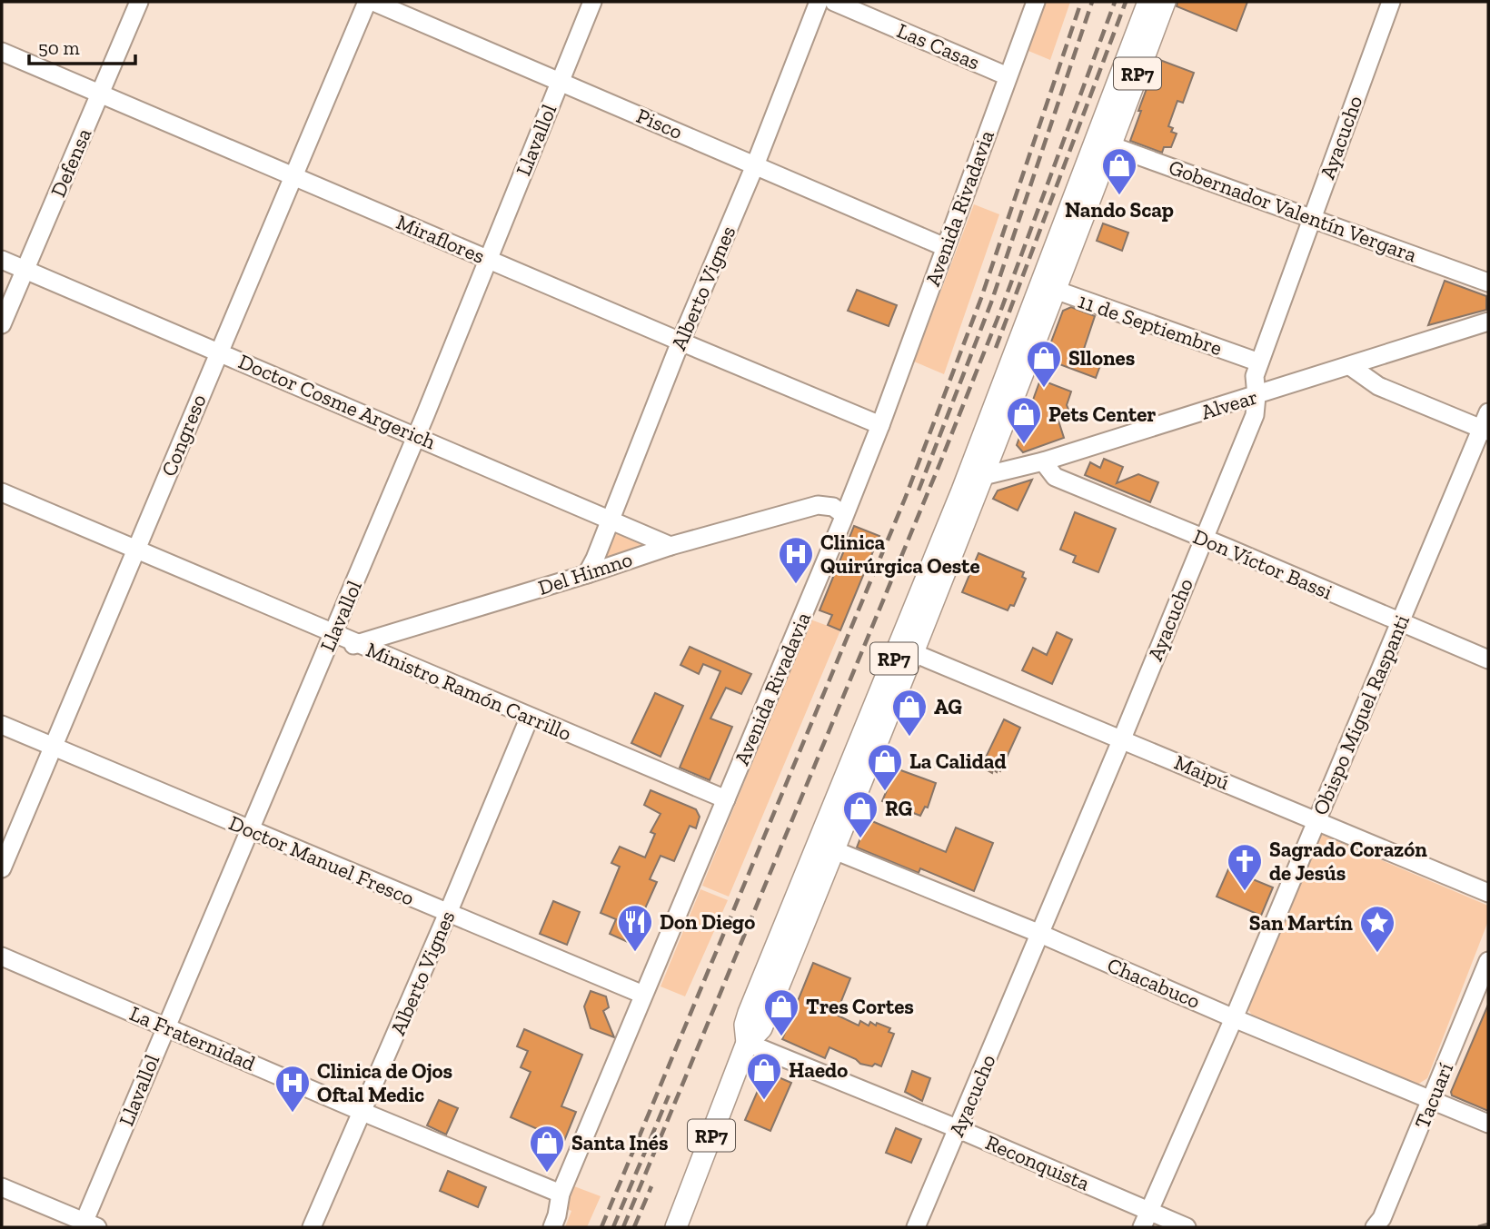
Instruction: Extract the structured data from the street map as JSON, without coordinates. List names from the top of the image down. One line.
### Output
{"streets":{"main road":["RP7"],"street":["Las Casas","Pisco","Ayacucho","Llavallol","Defensa","Avenida Rivadavia","Gobernador Valentín Vergara","Miraflores","Alberto Vignes","11 de Septiembre","Doctor Cosme Argerich","Alvear","Congreso","Don Víctor Bassi","Del Himno","Ministro Ramón Carrillo","Obispo Miguel Raspanti","Maipú","Doctor Manuel Fresco","Chacabuco","La Fraternidad","Tacuarí","Reconquista"]},"crossings":[["Las Casas","Avenida Rivadavia"],["RP7","Gobernador Valentín Vergara"],["RP7","11 de Septiembre"],["RP7","Alvear"],["RP7","Maipú"],["RP7","Chacabuco"],["RP7","Reconquista"],["Pisco","Llavallol"],["Pisco","Avenida Rivadavia"],["Pisco","Alberto Vignes"],["Ayacucho","Gobernador Valentín Vergara"],["Ayacucho","11 de Septiembre"],["Ayacucho","Alvear"],["Ayacucho","Don Víctor Bassi"],["Ayacucho","Maipú"],["Ayacucho","Chacabuco"],["Ayacucho","Reconquista"],["Llavallol","Miraflores"],["Llavallol","Doctor Cosme Argerich"],["Llavallol","Del Himno"],["Llavallol","Ministro Ramón Carrillo"],["Llavallol","Doctor Manuel Fresco"],["Llavallol","La Fraternidad"],["Defensa","Miraflores"],["Defensa","Doctor Cosme Argerich"],["Avenida Rivadavia","Miraflores"],["Avenida Rivadavia","Del Himno"],["Avenida Rivadavia","Ministro Ramón Carrillo"],["Avenida Rivadavia","Doctor Manuel Fresco"],["Avenida Rivadavia","La Fraternidad"],["Miraflores","Alberto Vignes"],["Miraflores","Congreso"],["Alberto Vignes","Doctor Cosme Argerich"],["Alberto Vignes","Del Himno"],["Alberto Vignes","Ministro Ramón Carrillo"],["Alberto Vignes","Doctor Manuel Fresco"],["Alberto Vignes","La Fraternidad"],["Doctor Cosme Argerich","Congreso"],["Doctor Cosme Argerich","Del Himno"],["Alvear","Don Víctor Bassi"],["Congreso","Ministro Ramón Carrillo"],["Congreso","Doctor Manuel Fresco"],["Don Víctor Bassi","Obispo Miguel Raspanti"],["Del Himno","Ministro Ramón Carrillo"],["Obispo Miguel Raspanti","Maipú"],["Obispo Miguel Raspanti","Chacabuco"],["Obispo Miguel Raspanti","Reconquista"],["Chacabuco","Tacuarí"]],"places":{"shop":["Nando Scap","Sllones","Pets Center","AG","La Calidad","RG","Tres Cortes","Haedo","Santa Inés"],"hospital":["Clinica Quirúrgica Oeste","Clinica de Ojos Oftal Medic"],"church":["Sagrado Corazón de Jesús"],"restaurant":["Don Diego"],"place":["San Martín"]},"scale_bar":"50 m"}
